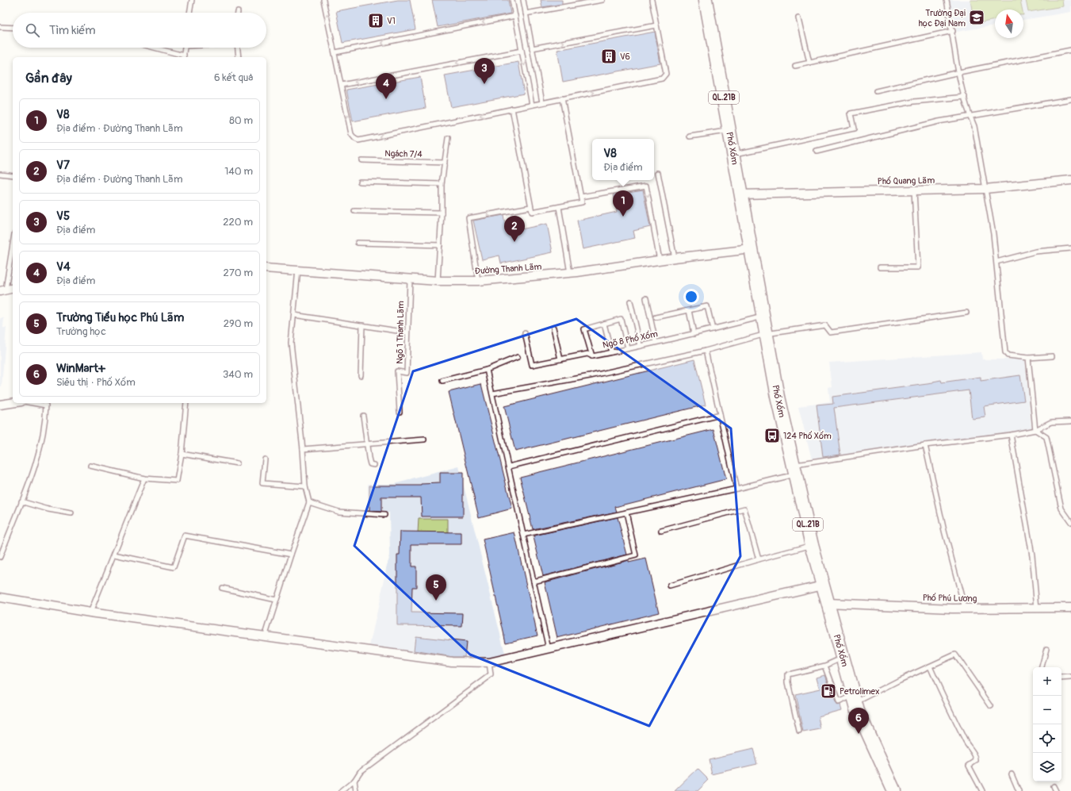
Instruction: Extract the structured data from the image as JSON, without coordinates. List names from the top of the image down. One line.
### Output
{"streets":{"highway":["QL.21B","Phố Xốm"],"street":["Phố Quang Lãm","Đường Thanh Lãm","Phố Phú Lương"],"lane":["Ngách 7/4","Ngõ 1 Thanh Lãm","Ngõ 8 Phố Xốm"]},"crossings":[["Phố Xốm","Phố Quang Lãm"],["Phố Xốm","Đường Thanh Lãm"],["Phố Xốm","Ngõ 8 Phố Xốm"],["Phố Xốm","Phố Phú Lương"],["Đường Thanh Lãm","Ngõ 1 Thanh Lãm"]],"places":{"school or university":["Trường Đại học Đại Nam"],"building":["V1","V6"],"bus stop":["124 Phố Xốm"],"fuel station":["Petrolimex"]},"north":"top","page":{"search":"Tìm kiếm","heading":["Gần đây","6 kết quả"],"pins":["3","4","1","2","5","6"],"list":[{"mark":"1","name":"V8","note":"Địa điểm · Đường Thanh Lãm","value":"80 m"},{"mark":"2","name":"V7","note":"Địa điểm · Đường Thanh Lãm","value":"140 m"},{"mark":"3","name":"V5","note":"Địa điểm","value":"220 m"},{"mark":"4","name":"V4","note":"Địa điểm","value":"270 m"},{"mark":"5","name":"Trường Tiểu học Phú Lãm","note":"Trường học","value":"290 m"},{"mark":"6","name":"WinMart+","note":"Siêu thị · Phố Xốm","value":"340 m"}],"popup":["V8","Địa điểm"],"map_buttons":["+","−"]}}
